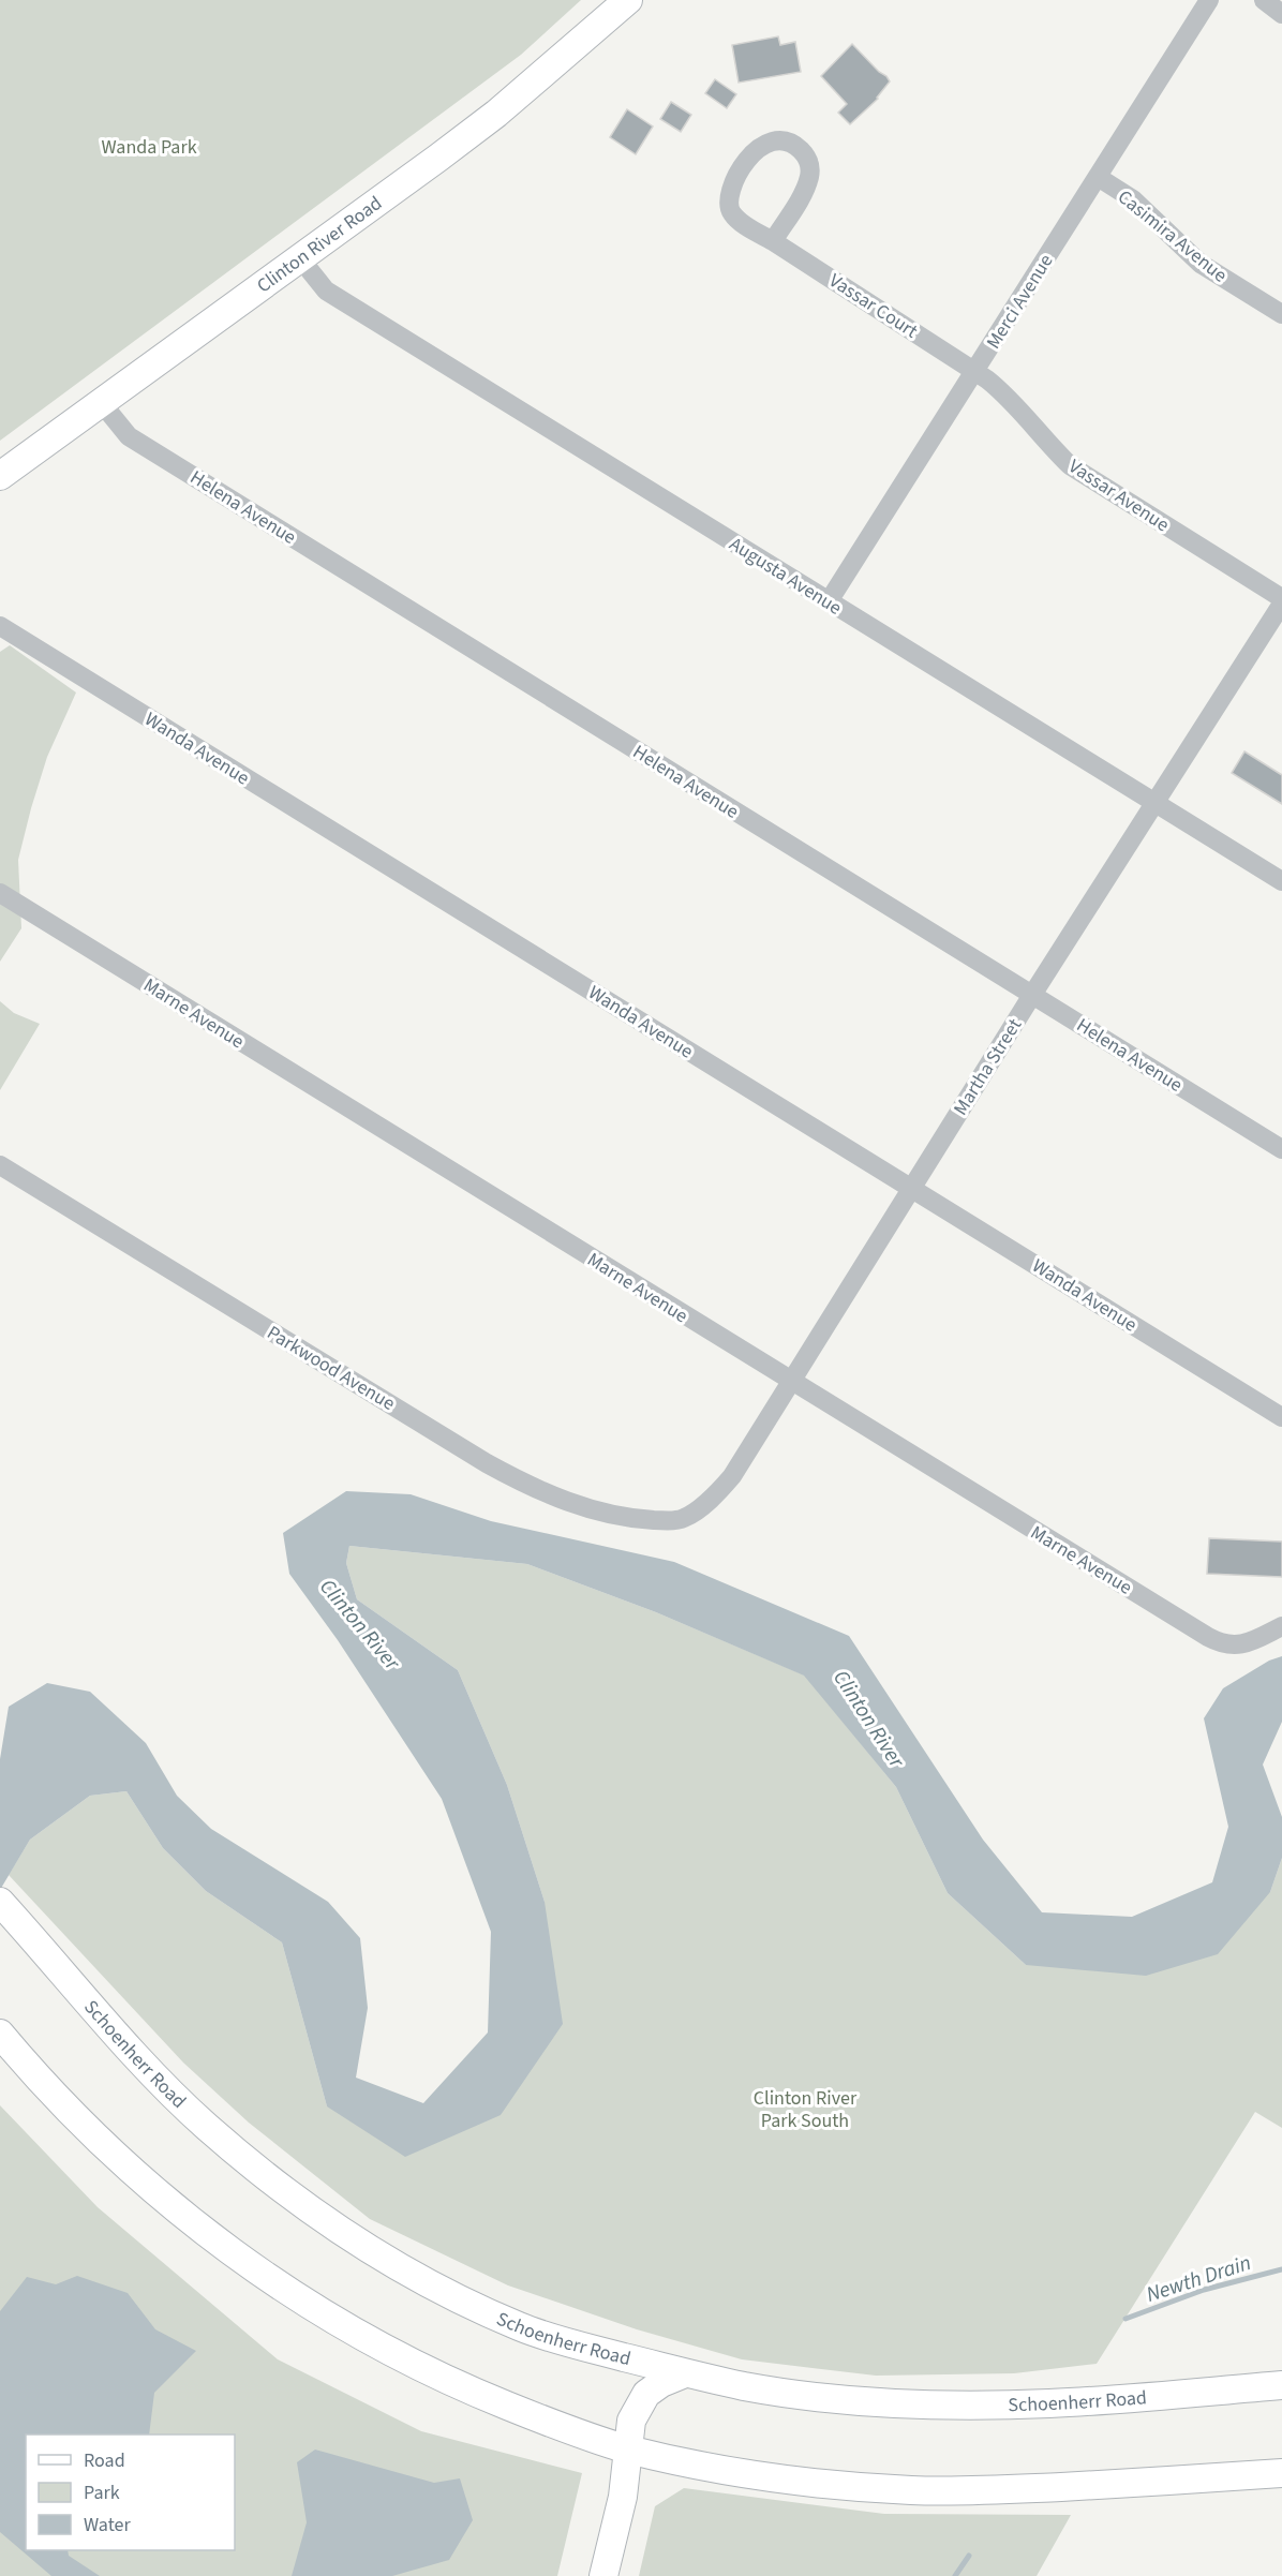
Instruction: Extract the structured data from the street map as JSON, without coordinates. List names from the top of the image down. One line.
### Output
{"streets":{"main road":["Clinton River Road","Schoenherr Road"],"street":["Casimira Avenue","Merci Avenue","Vassar Court","Vassar Avenue","Helena Avenue","Augusta Avenue","Wanda Avenue","Marne Avenue","Martha Street","Parkwood Avenue"]},"crossings":[["Casimira Avenue","Merci Avenue"],["Clinton River Road","Helena Avenue"],["Clinton River Road","Augusta Avenue"],["Merci Avenue","Vassar Court"],["Merci Avenue","Vassar Avenue"],["Merci Avenue","Augusta Avenue"],["Vassar Court","Vassar Avenue"],["Helena Avenue","Martha Street"],["Augusta Avenue","Martha Street"],["Wanda Avenue","Martha Street"],["Marne Avenue","Martha Street"],["Martha Street","Parkwood Avenue"]],"water":["Clinton River","Newth Drain"],"parks":["Wanda Park","Clinton River Park South"],"legend":["Road","Park","Water"]}
